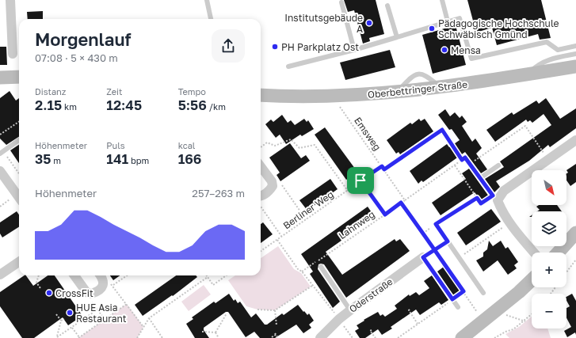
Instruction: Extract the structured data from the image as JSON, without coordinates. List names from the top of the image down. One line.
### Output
{"streets":{"street":["Oberbettringer Straße","Oderstraße"],"path":["Emsweg","Berliner Weg","Lahnweg"]},"crossings":[["Emsweg","Berliner Weg"],["Berliner Weg","Lahnweg"]],"places":["Institutsgebäude A","Pädagogische Hochschule Schwäbisch Gmünd","PH Parkplatz Ost","Mensa","CrossFit","HUE Asia Restaurant"],"north":"bottom right","page":{"heading":["Morgenlauf","07:08 · 5 × 430 m"],"stats":[["Distanz","2.15 km"],["Zeit","12:45"],["Tempo","5:56 /km"],["Höhenmeter","35 m"],["Puls","141 bpm"],["kcal","166"]],"map_buttons":["+","−"],"chart":["Höhenmeter","257–263 m"]}}
